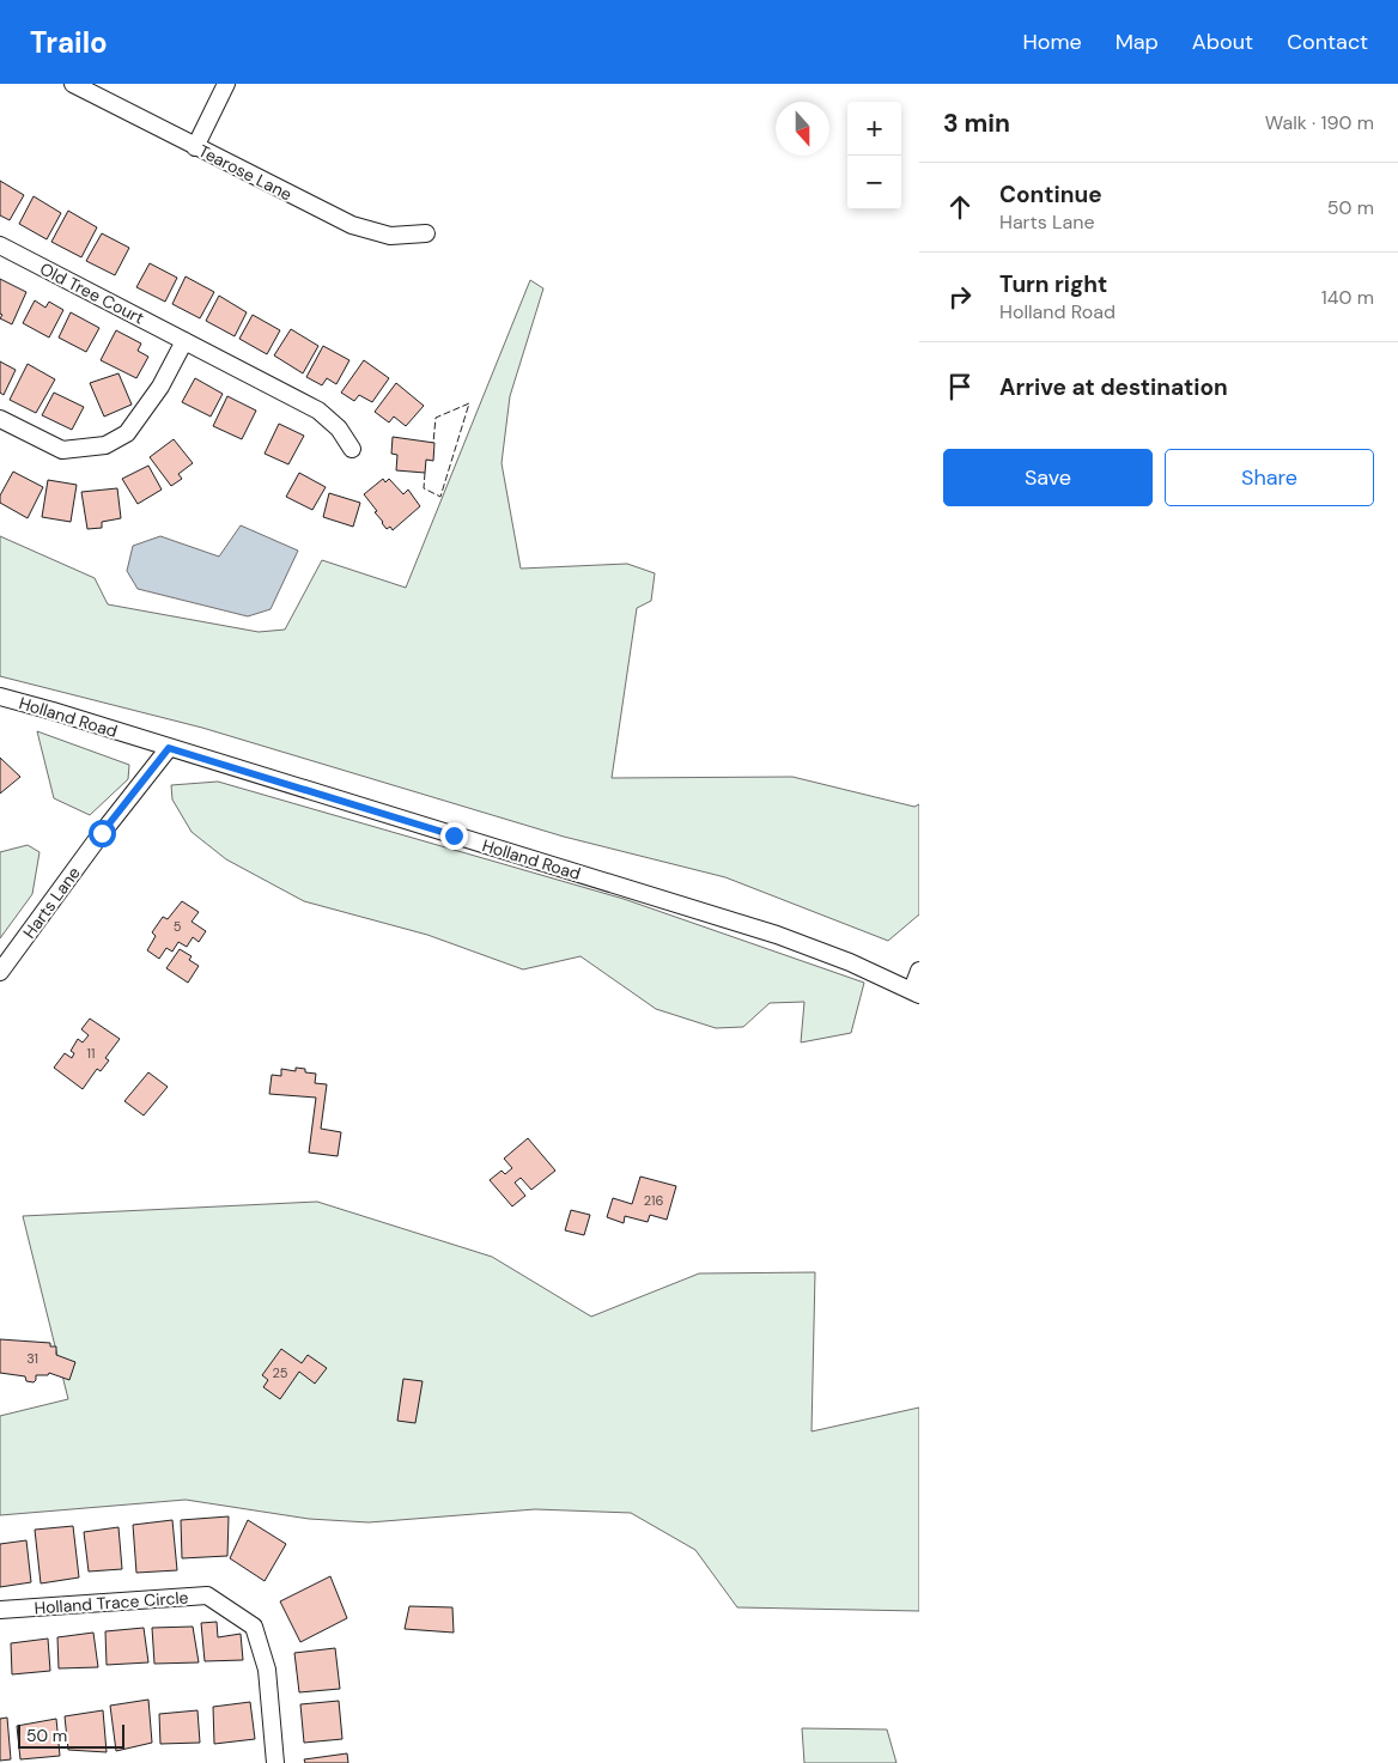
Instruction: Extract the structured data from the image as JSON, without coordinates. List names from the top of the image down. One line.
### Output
{"streets":{"street":["Tearose Lane","Old Tree Court","Holland Road","Harts Lane","Holland Trace Circle"]},"crossings":[["Holland Road","Harts Lane"]],"house_numbers":["5","11","216","31","25"],"scale_bar":"50 m","north":"bottom","page":{"header":"Trailo","nav":["Home","Map","About","Contact"],"heading":["3 min","Walk · 190 m"],"map_buttons":["+","−"],"list":[["Continue","Harts Lane","50 m"],["Turn right","Holland Road","140 m"],"Arrive at destination"],"buttons":["Save","Share"],"scale":"50 m"}}
